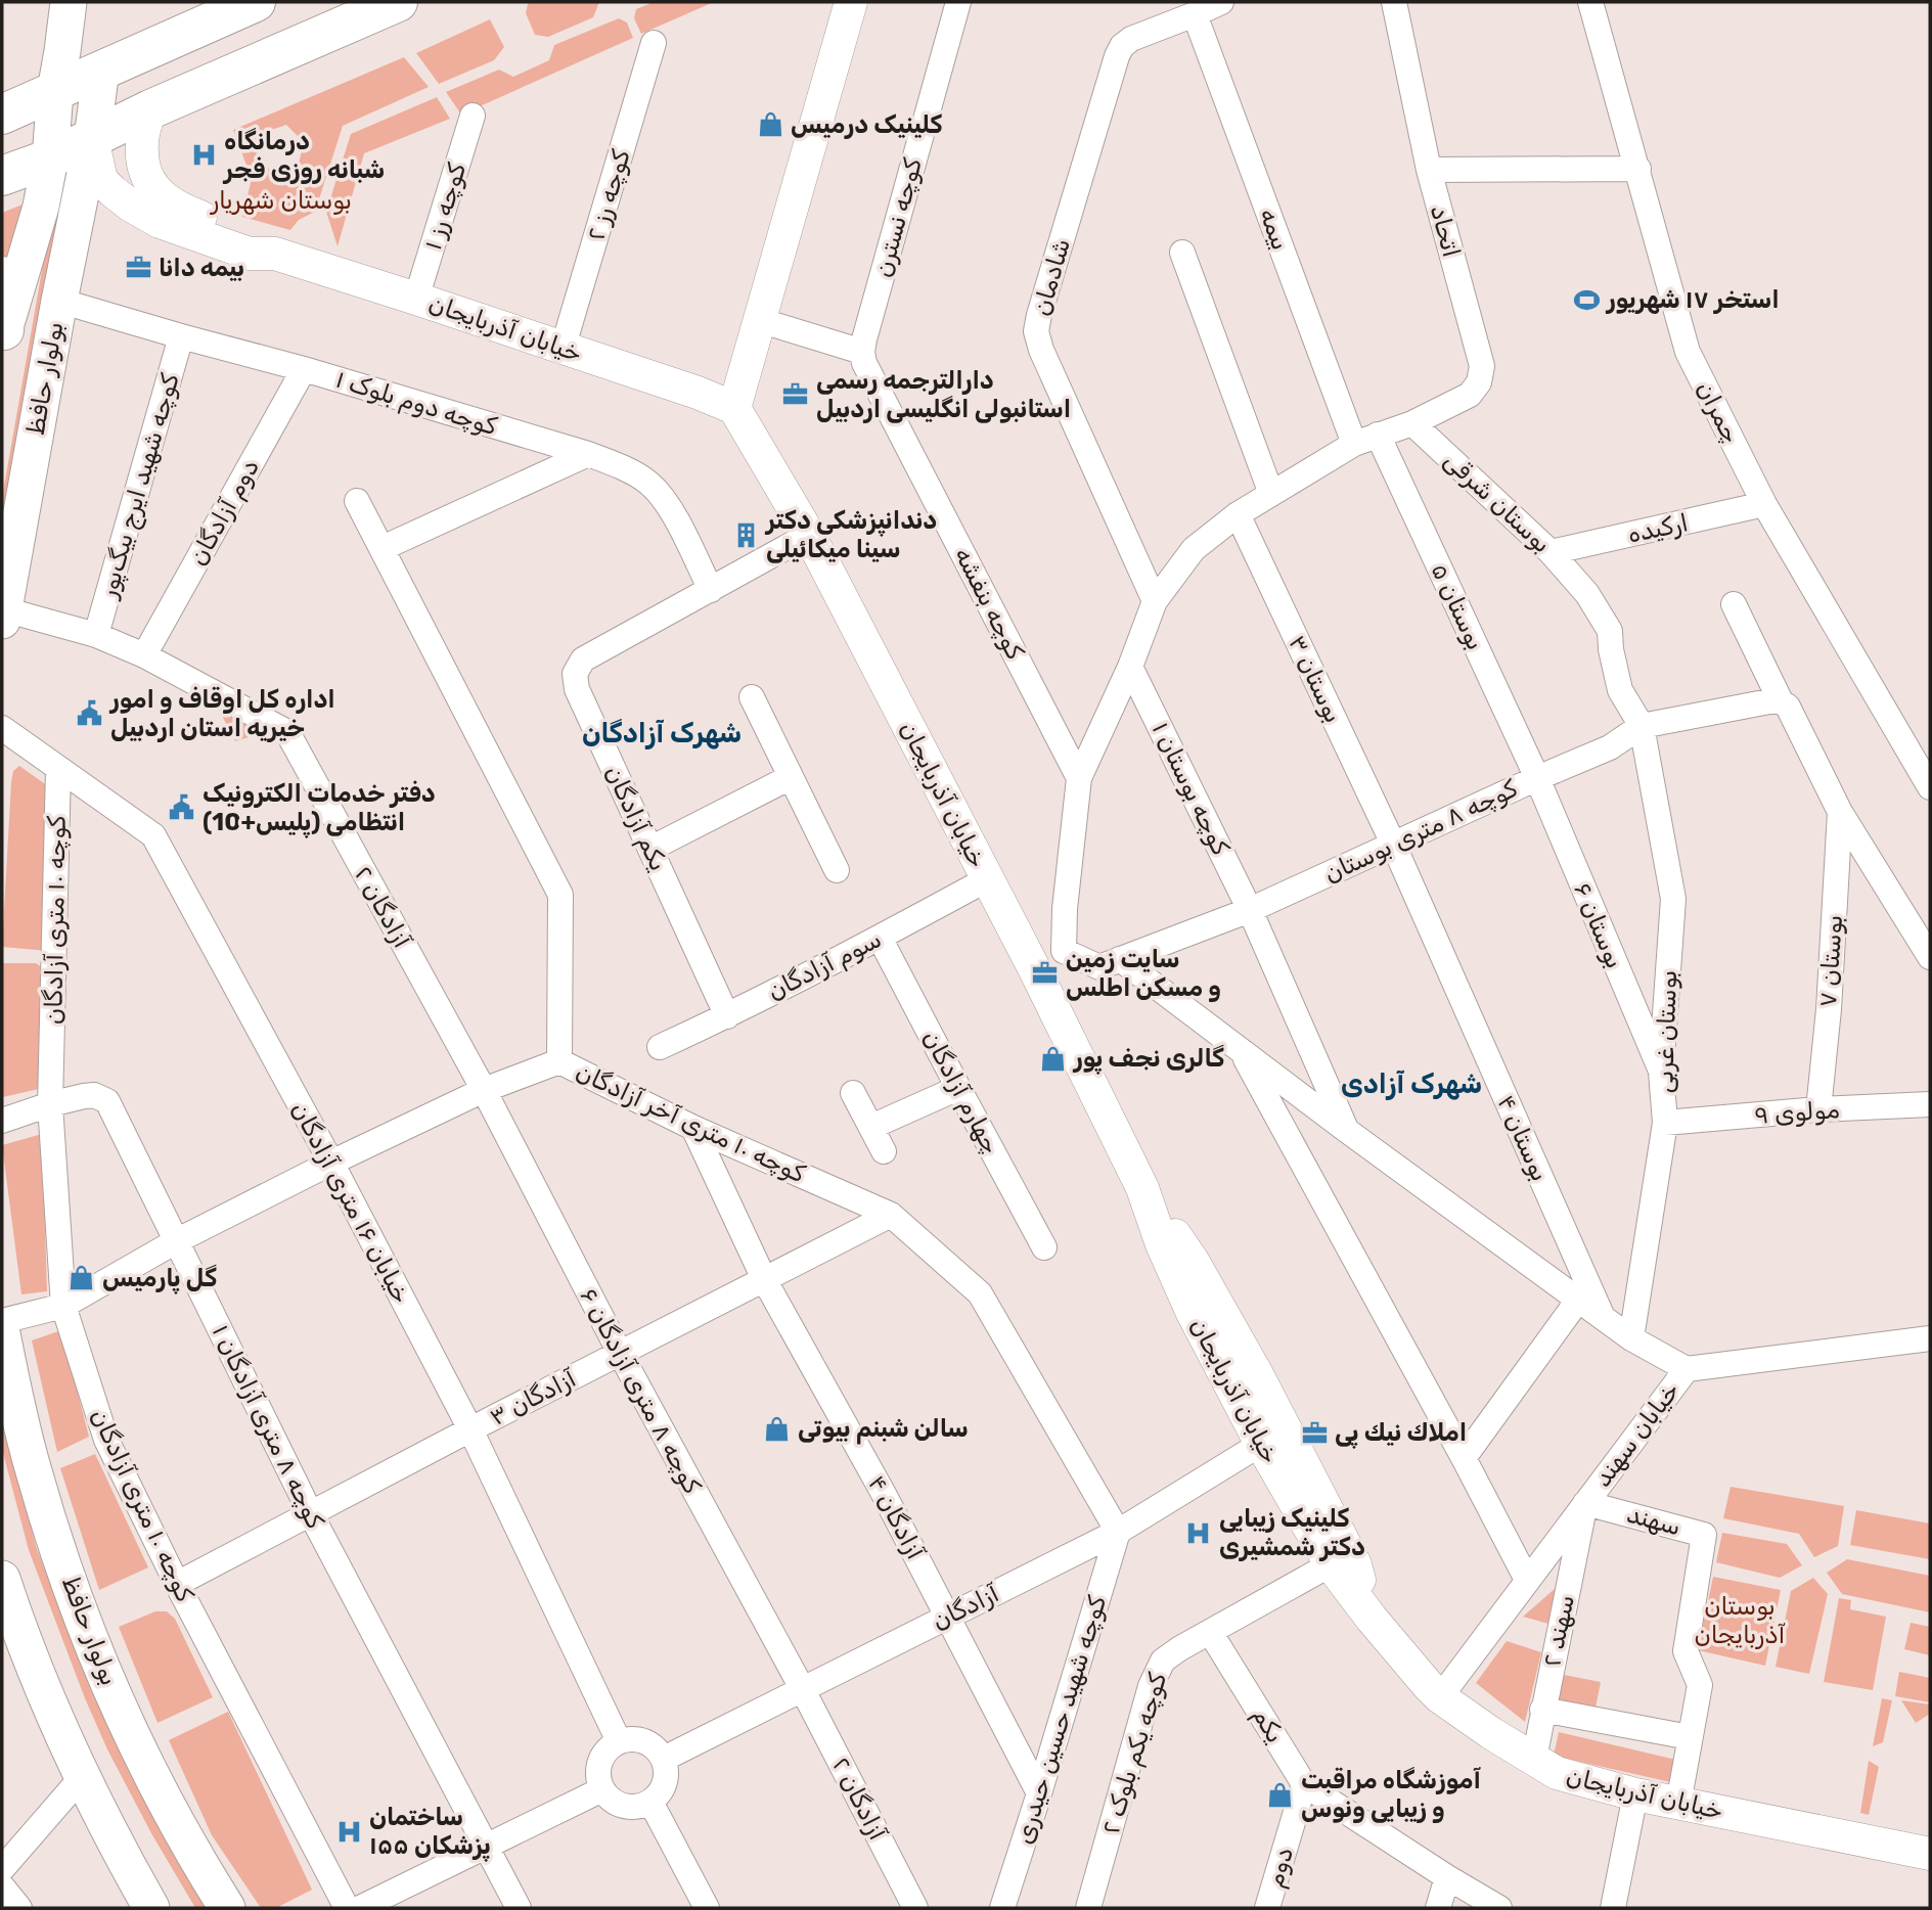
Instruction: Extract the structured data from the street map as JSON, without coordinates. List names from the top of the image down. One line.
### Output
{"streets":{"main road":["بولوار حافظ"],"street":["کوچه رز ۲","کوچه رز ۱","کوچه نسترن","بیمه","اتحاد","شادمان","خیابان آذربایجان","کوچه دوم بلوک ۱","چمران","کوچه شهید ایرج بیگ‌پور","بوستان شرقی","دوم آزادگان","ارکیده","کوچه بنفشه","بوستان ۵","بوستان ۳","کوچه بوستان ۱","یکم آزادگان","کوچه ۸ متری بوستان","آزادگان ۲","کوچه ۱۰ متری آزادگان","بوستان ۶","بوستان ۷","سوم آزادگان","بوستان غربی","چهارم آزادگان","مولوی ۹","کوچه ۱۰ متری آخر آزادگان","بوستان ۴","خیابان ۱۶ متری آزادگان","کوچه ۸ متری آزادگان ۶","آزادگان ۳","کوچه ۸ متری آزادگان ۱","خیابان سهند","آزادگان ۴","سهند","آزادگان","سهند ۲","کوچه شهید حسین حیدری","یکم","کوچه یکم بلوک ۲","دوم"]},"crossings":[["کوچه رز ۲","خیابان آذربایجان"],["کوچه رز ۱","خیابان آذربایجان"],["کوچه نسترن","کوچه بنفشه"],["بیمه","شادمان"],["اتحاد","بوستان شرقی"],["خیابان آذربایجان","بولوار حافظ"],["خیابان آذربایجان","یکم آزادگان"],["خیابان آذربایجان","سوم آزادگان"],["خیابان آذربایجان","خیابان سهند"],["خیابان آذربایجان","سهند"],["خیابان آذربایجان","آزادگان"],["خیابان آذربایجان","سهند ۲"],["خیابان آذربایجان","کوچه یکم بلوک ۲"],["بولوار حافظ","کوچه دوم بلوک ۱"],["بولوار حافظ","آزادگان ۲"],["کوچه دوم بلوک ۱","کوچه شهید ایرج بیگ‌پور"],["کوچه دوم بلوک ۱","دوم آزادگان"],["کوچه دوم بلوک ۱","یکم آزادگان"],["چمران","ارکیده"],["کوچه شهید ایرج بیگ‌پور","آزادگان ۲"],["بوستان شرقی","ارکیده"],["بوستان شرقی","کوچه ۸ متری بوستان"],["بوستان شرقی","بوستان غربی"],["دوم آزادگان","آزادگان ۲"],["بوستان ۵","کوچه ۸ متری بوستان"],["بوستان ۵","بوستان ۶"],["بوستان ۳","کوچه ۸ متری بوستان"],["بوستان ۳","بوستان ۴"],["کوچه بوستان ۱","کوچه ۸ متری بوستان"],["یکم آزادگان","سوم آزادگان"],["کوچه ۸ متری بوستان","بوستان ۶"],["کوچه ۸ متری بوستان","بوستان ۷"],["کوچه ۸ متری بوستان","بوستان غربی"],["کوچه ۸ متری بوستان","بوستان ۴"],["آزادگان ۲","کوچه ۸ متری آزادگان ۶"],["آزادگان ۲","آزادگان"],["کوچه ۱۰ متری آزادگان","خیابان ۱۶ متری آزادگان"],["کوچه ۱۰ متری آزادگان","آزادگان ۳"],["کوچه ۱۰ متری آزادگان","کوچه ۸ متری آزادگان ۱"],["بوستان ۶","بوستان غربی"],["بوستان ۷","مولوی ۹"],["سوم آزادگان","چهارم آزادگان"],["بوستان غربی","مولوی ۹"],["کوچه ۱۰ متری آخر آزادگان","آزادگان ۳"],["کوچه ۱۰ متری آخر آزادگان","آزادگان ۴"],["کوچه ۱۰ متری آخر آزادگان","آزادگان"],["کوچه ۱۰ متری آخر آزادگان","کوچه شهید حسین حیدری"],["خیابان ۱۶ متری آزادگان","آزادگان ۳"],["خیابان ۱۶ متری آزادگان","آزادگان"],["کوچه ۸ متری آزادگان ۶","آزادگان ۳"],["کوچه ۸ متری آزادگان ۶","آزادگان"],["آزادگان ۳","کوچه ۸ متری آزادگان ۱"],["آزادگان ۳","آزادگان ۴"],["خیابان سهند","سهند"],["خیابان سهند","سهند ۲"],["آزادگان ۴","آزادگان"],["آزادگان ۴","کوچه شهید حسین حیدری"],["سهند","سهند ۲"],["آزادگان","کوچه شهید حسین حیدری"],["یکم","کوچه یکم بلوک ۲"],["یکم","دوم"]],"districts":["شهرک آزادگان","شهرک آزادی"],"parks":["بوستان شهریار","بوستان آذربایجان"],"places":{"shop":["کلینیک درمیس","گالری نجف پور","گل پارمیس","سالن شبنم بیوتی","آموزشگاه مراقبت و زیبایی ونوس"],"hospital":["درمانگاه شبانه روزی فجر","کلینیک زیبایی دکتر شمشیری","ساختمان پزشکان ۱۵۵"],"office":["بیمه دانا","دارالترجمه رسمی استانبولی انگلیسی اردبیل","سایت زمین و مسکن اطلس","املاك نيك پى"],"sports":["استخر ١٧ شهریور"],"building":["دندانپزشکی دکتر سینا میکائیلی"],"public building":["اداره کل اوقاف و امور خیریه استان اردبیل","دفتر خدمات الکترونیک انتظامی (پلیس+10)"]}}
